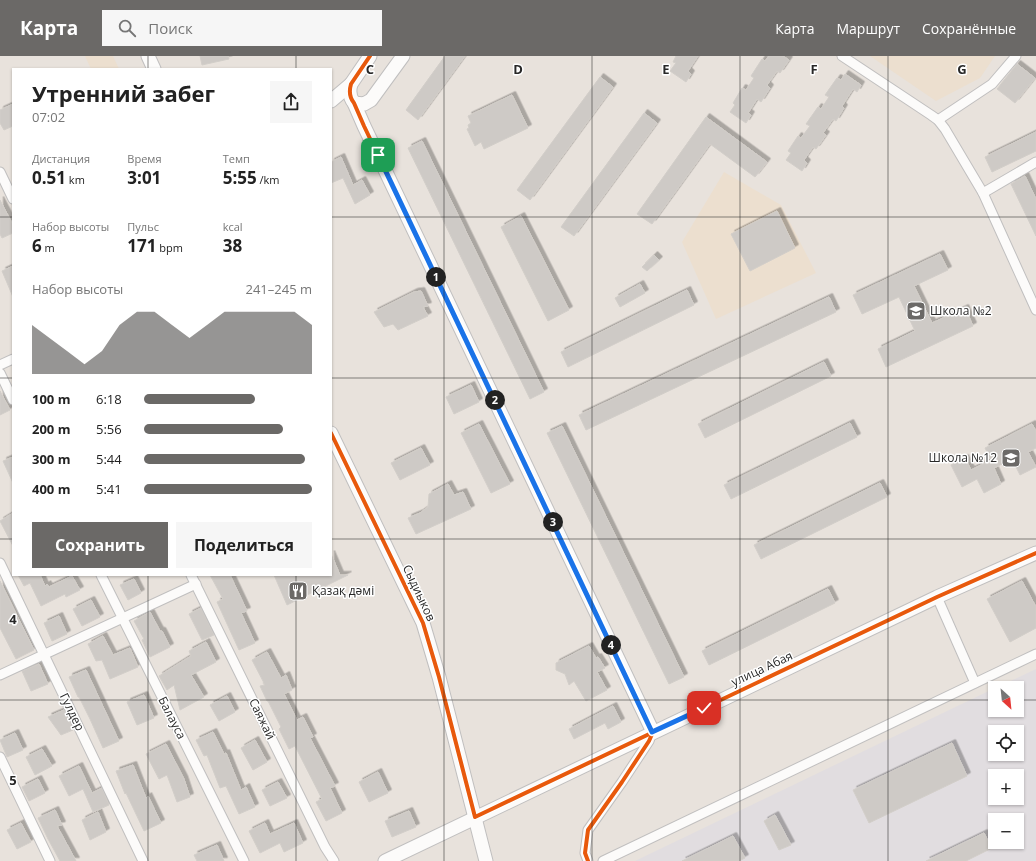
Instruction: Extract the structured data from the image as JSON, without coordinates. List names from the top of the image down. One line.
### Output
{"streets":{"street":["Сыдиыков","улица Абая","Гулдер","Балауса","Саяжай"]},"crossings":[["Сыдиыков","улица Абая"]],"places":{"school or university":["Школа №2","Школа №12"],"restaurant":["Қазақ дәмі"]},"north":"bottom right","page":{"header":"Карта","search":"Поиск","nav":["Карта","Маршрут","Сохранённые"],"heading":["Утренний забег","07:02"],"stats":[["Дистанция","0.51 km"],["Время","3:01"],["Темп","5:55 /km"],["Набор высоты","6 m"],["Пульс","171 bpm"],["kcal","38"]],"pins":["1","2","3","4"],"chart":["Набор высоты","241–245 m"],"list":[{"name":"100 m","note":"6:18"},{"name":"200 m","note":"5:56"},{"name":"300 m","note":"5:44"},{"name":"400 m","note":"5:41"}],"buttons":["Сохранить","Поделиться"],"map_buttons":["+","−"]},"grid":{"columns":["C","D","E","F","G"],"rows":["4","5"]}}
